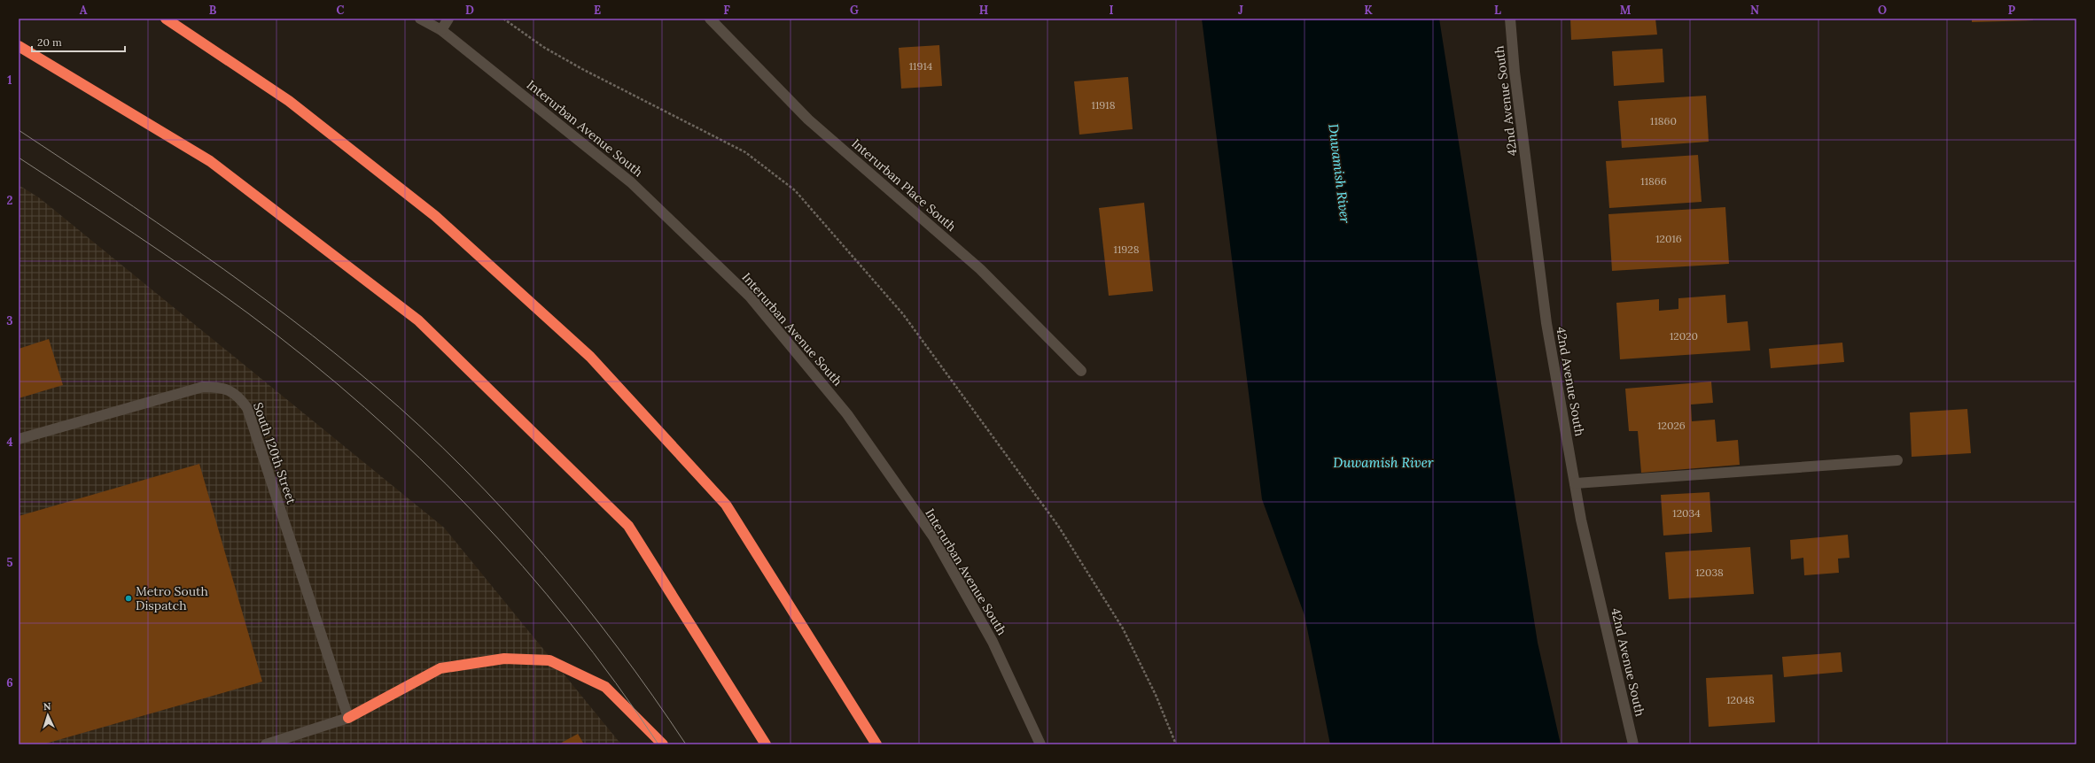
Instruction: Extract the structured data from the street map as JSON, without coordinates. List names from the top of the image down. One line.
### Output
{"streets":{"street":["42nd Avenue South","Interurban Avenue South","Interurban Place South","South 120th Street"]},"water":["Duwamish River"],"places":["Metro South Dispatch"],"house_numbers":["11914","11918","11860","11866","12016","11928","12020","12026","12034","12038","12048"],"scale_bar":"20 m","north":"top","grid":{"columns":["A","B","C","D","E","F","G","H","I","J","K","L","M","N","O","P"],"rows":["1","2","3","4","5","6"]}}
